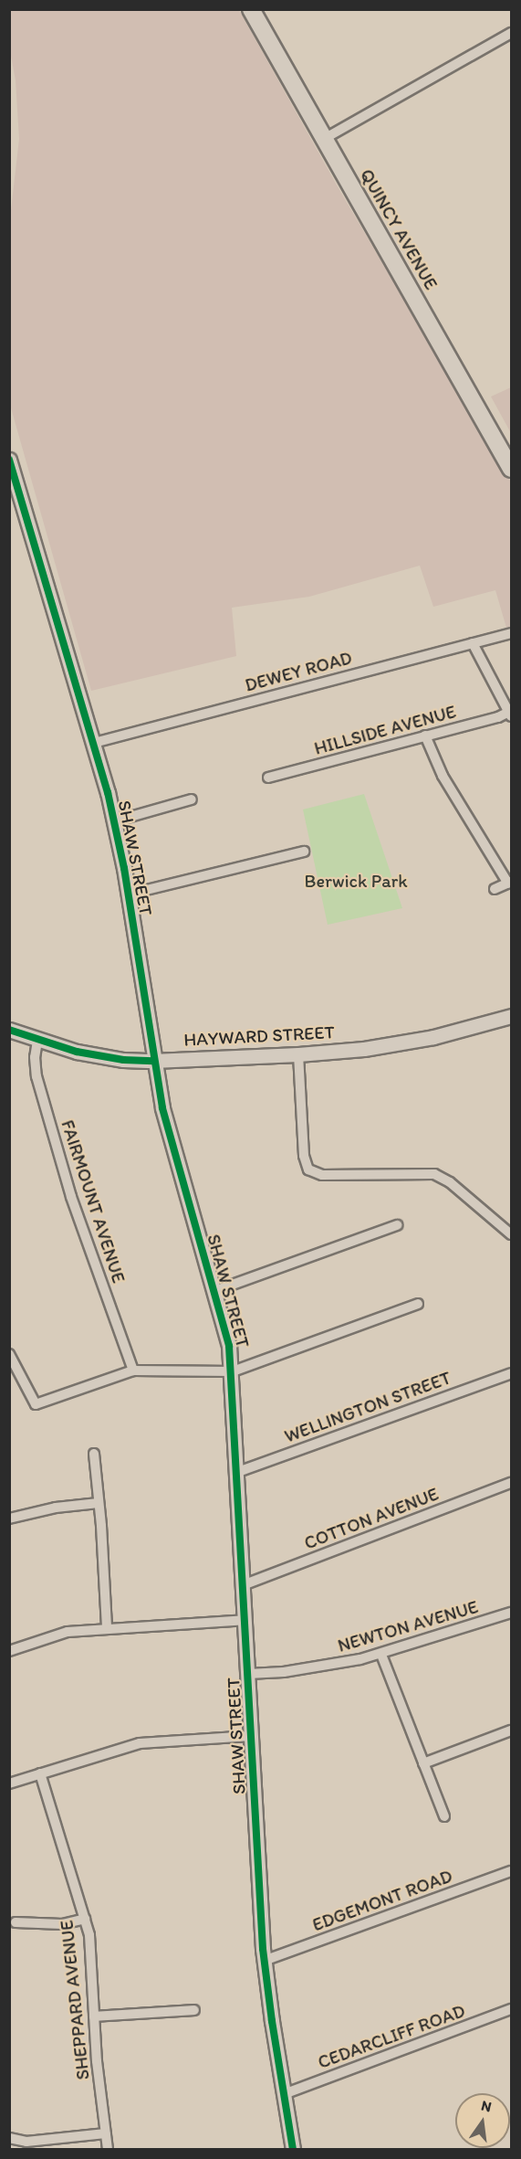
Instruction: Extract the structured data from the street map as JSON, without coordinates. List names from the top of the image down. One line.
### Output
{"streets":{"main road":["QUINCY AVENUE"],"street":["DEWEY ROAD","HILLSIDE AVENUE","SHAW STREET","HAYWARD STREET","FAIRMOUNT AVENUE","WELLINGTON STREET","COTTON AVENUE","NEWTON AVENUE","EDGEMONT ROAD","SHEPPARD AVENUE","CEDARCLIFF ROAD"]},"crossings":[["DEWEY ROAD","SHAW STREET"],["SHAW STREET","HAYWARD STREET"],["SHAW STREET","WELLINGTON STREET"],["SHAW STREET","COTTON AVENUE"],["SHAW STREET","NEWTON AVENUE"],["SHAW STREET","EDGEMONT ROAD"],["SHAW STREET","CEDARCLIFF ROAD"],["HAYWARD STREET","FAIRMOUNT AVENUE"]],"parks":["Berwick Park"],"north":"top"}
